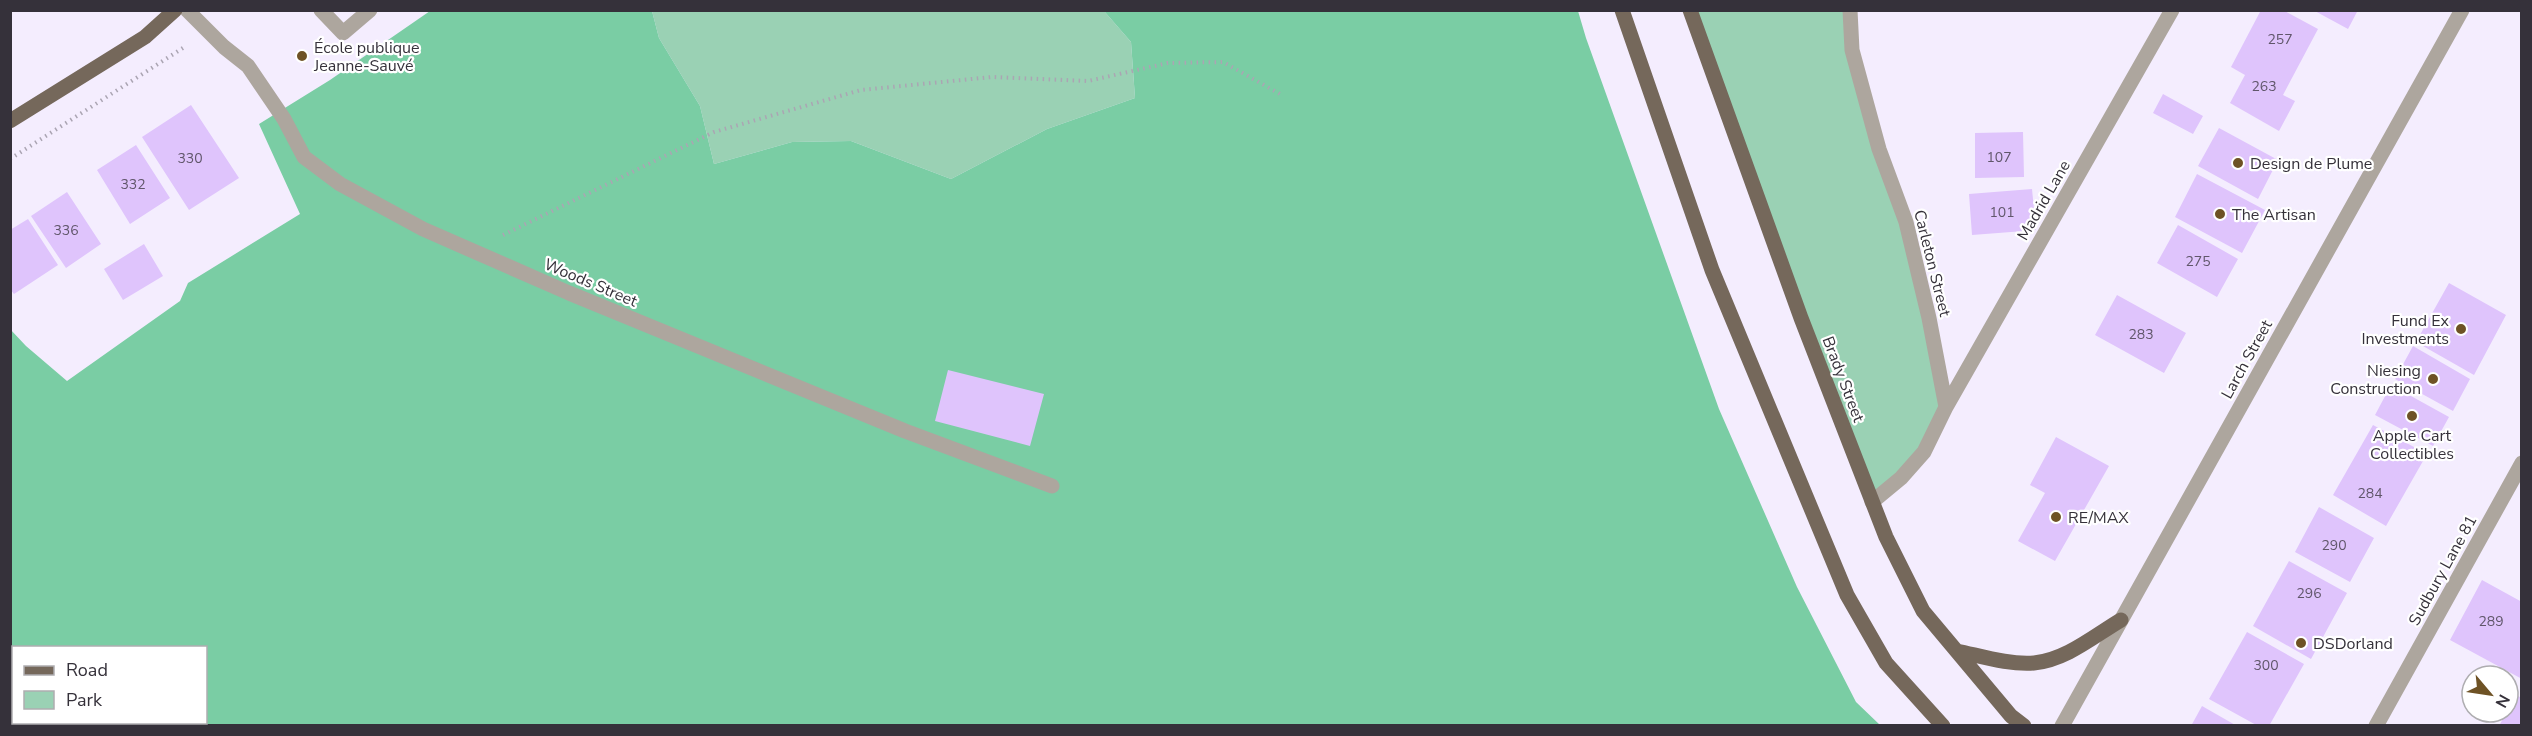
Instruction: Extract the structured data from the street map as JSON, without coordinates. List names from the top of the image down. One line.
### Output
{"streets":{"main road":["Brady Street"],"street":["Madrid Lane","Carleton Street","Woods Street","Larch Street","Sudbury Lane 81"]},"crossings":[["Madrid Lane","Carleton Street"]],"places":["École publique Jeanne-Sauvé","Design de Plume","The Artisan","Fund Ex Investments","Niesing Construction","Apple Cart Collectibles","RE/MAX","DSDorland"],"house_numbers":["257","263","107","330","332","101","336","275","283","284","290","296","289","300"],"legend":["Road","Park"],"north":"bottom right"}
